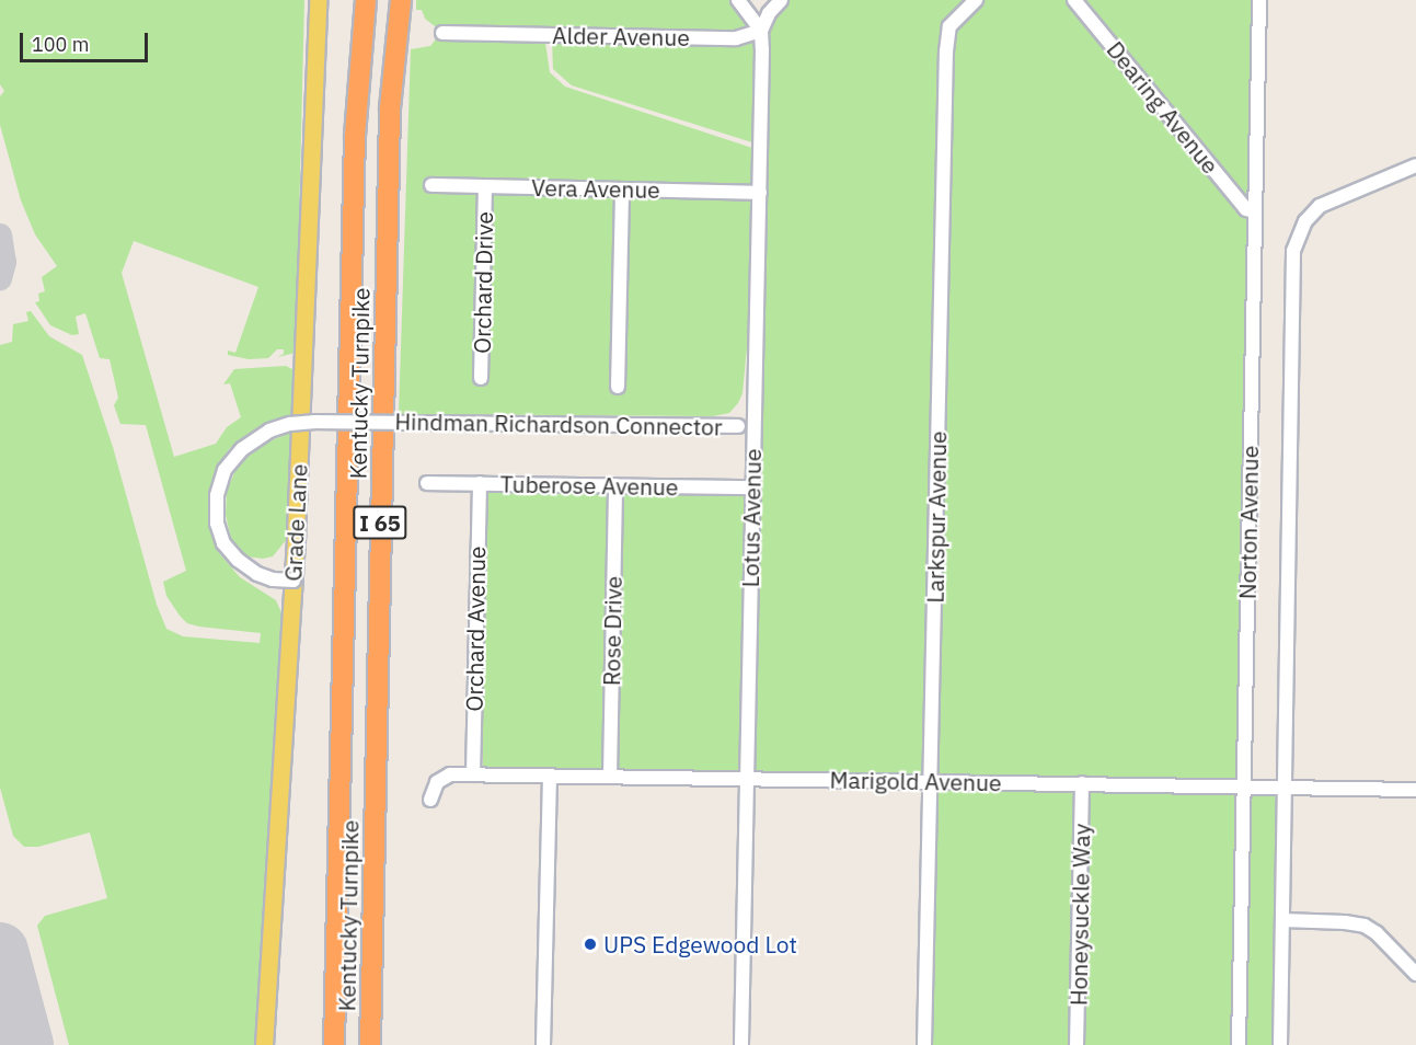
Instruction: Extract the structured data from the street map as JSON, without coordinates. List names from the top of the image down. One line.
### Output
{"streets":{"highway":["Kentucky Turnpike","I 65"],"main road":["Grade Lane"],"street":["Alder Avenue","Dearing Avenue","Vera Avenue","Orchard Drive","Hindman Richardson Connector","Tuberose Avenue","Larkspur Avenue","Lotus Avenue","Norton Avenue","Orchard Avenue","Rose Drive","Marigold Avenue","Honeysuckle Way"]},"crossings":[["Alder Avenue","Lotus Avenue"],["Dearing Avenue","Norton Avenue"],["Vera Avenue","Orchard Drive"],["Vera Avenue","Lotus Avenue"],["Hindman Richardson Connector","Lotus Avenue"],["Hindman Richardson Connector","Grade Lane"],["Tuberose Avenue","Lotus Avenue"],["Tuberose Avenue","Orchard Avenue"],["Tuberose Avenue","Rose Drive"],["Larkspur Avenue","Marigold Avenue"],["Lotus Avenue","Marigold Avenue"],["Norton Avenue","Marigold Avenue"],["Orchard Avenue","Marigold Avenue"],["Rose Drive","Marigold Avenue"],["Marigold Avenue","Honeysuckle Way"]],"places":["UPS Edgewood Lot"],"scale_bar":"100 m"}
